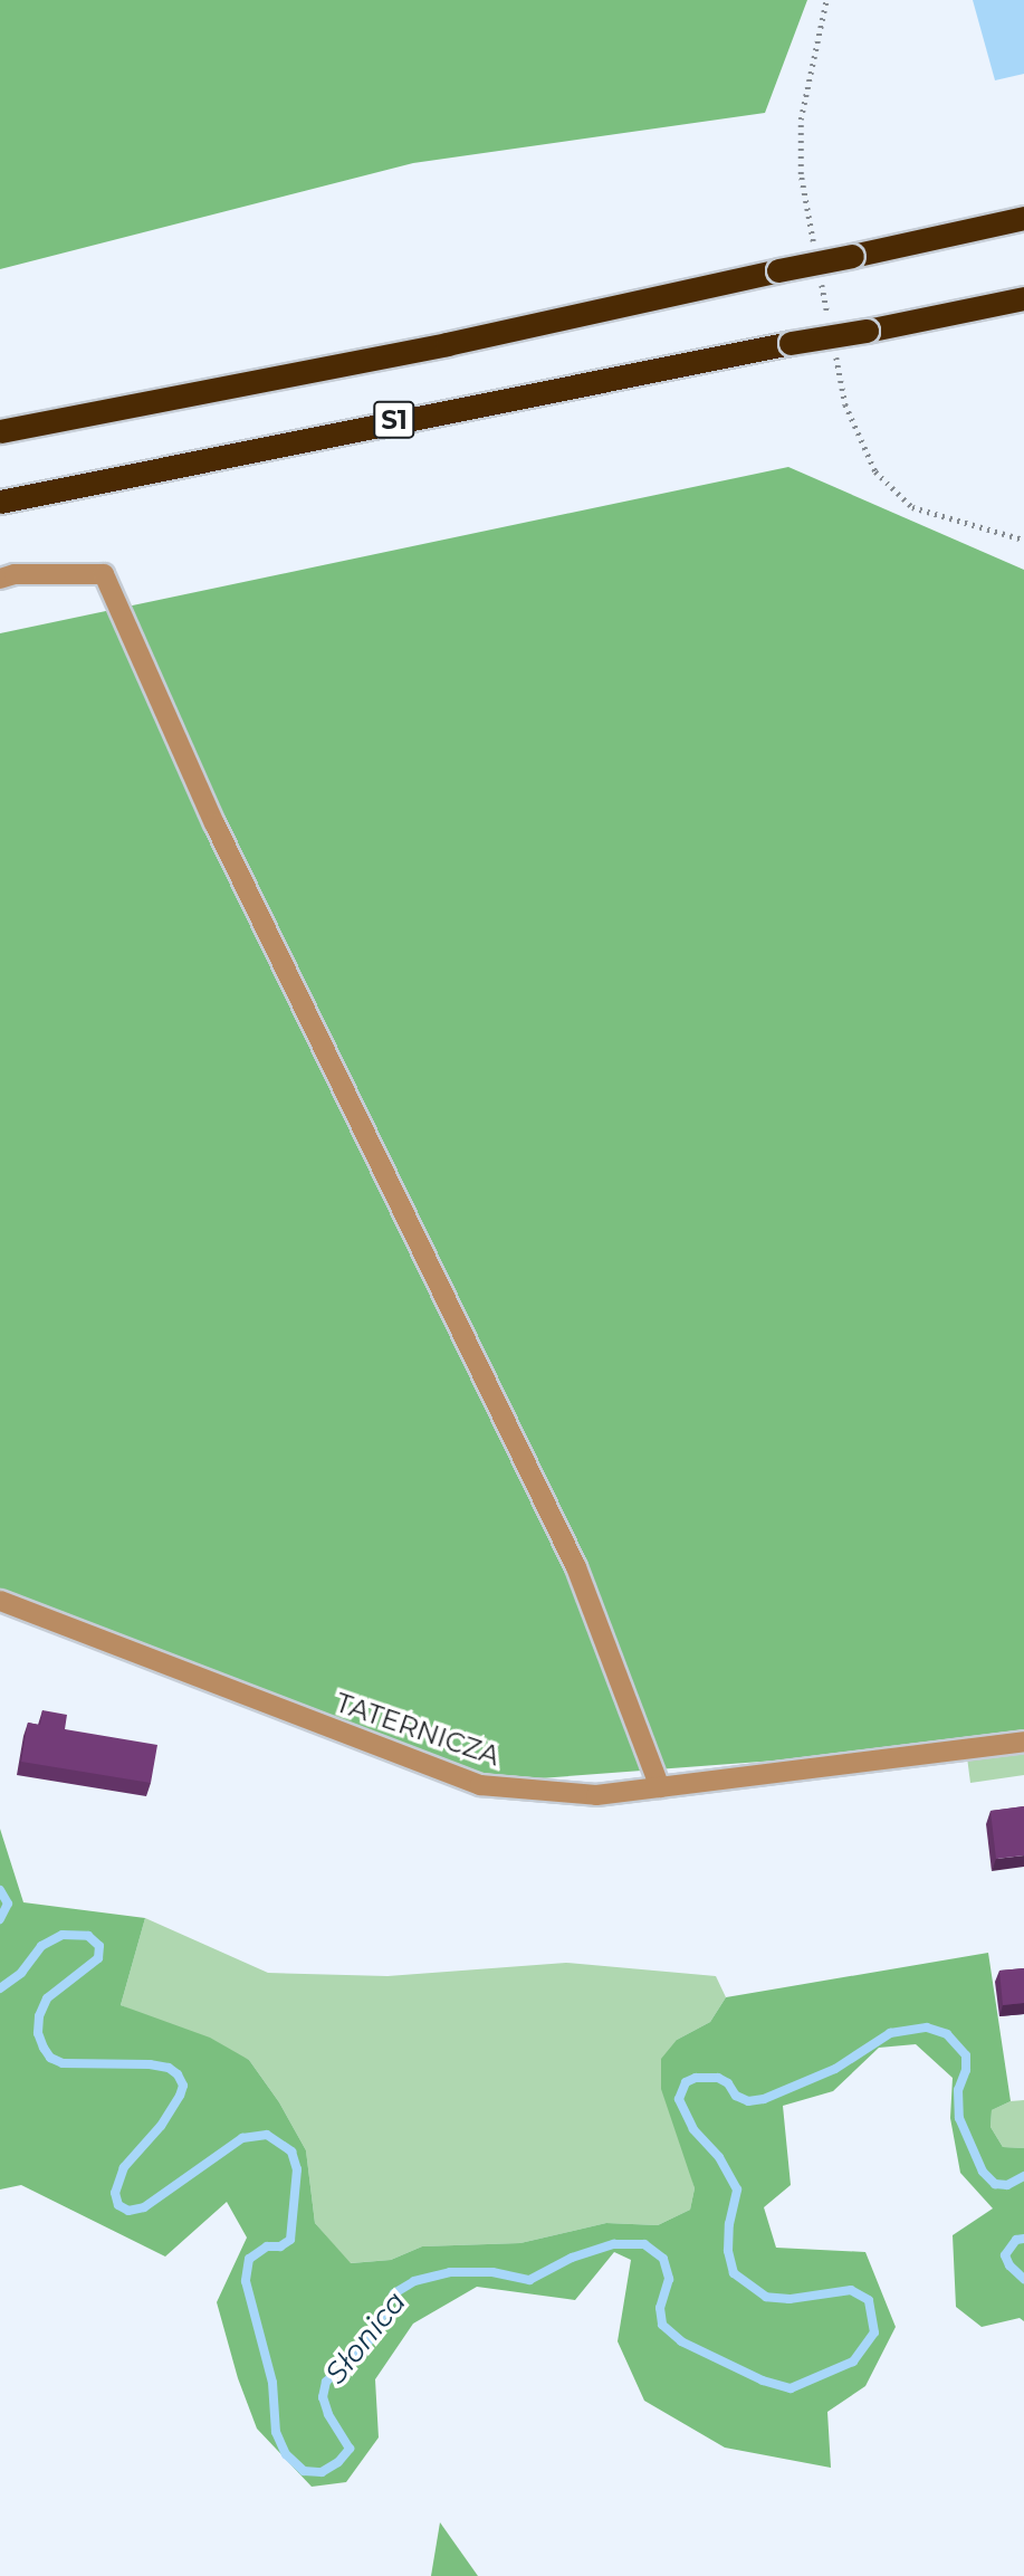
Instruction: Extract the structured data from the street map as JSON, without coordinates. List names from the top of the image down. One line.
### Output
{"streets":{"highway":["S1"],"street":["TATERNICZA"]},"water":["Słonica"]}
